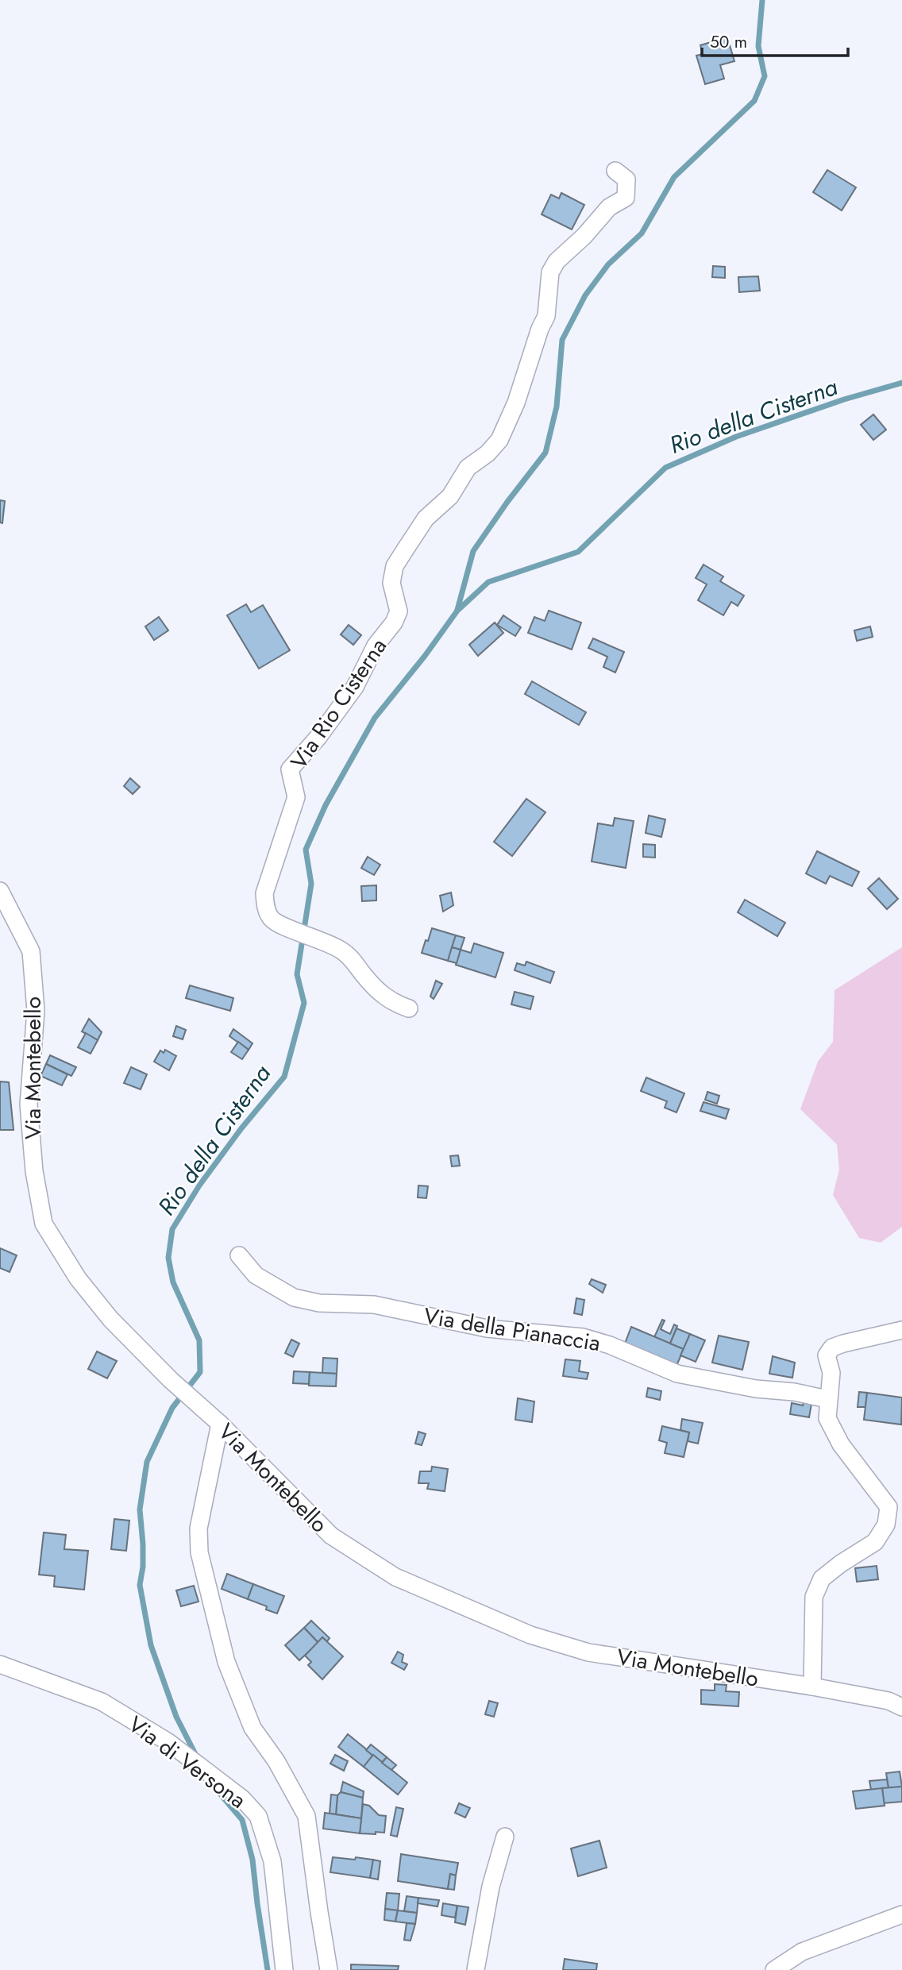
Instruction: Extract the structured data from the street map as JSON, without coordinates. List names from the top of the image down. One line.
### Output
{"streets":{"street":["Via Rio Cisterna","Via Montebello","Via della Pianaccia","Via di Versona"]},"water":["Rio della Cisterna"],"scale_bar":"50 m"}
